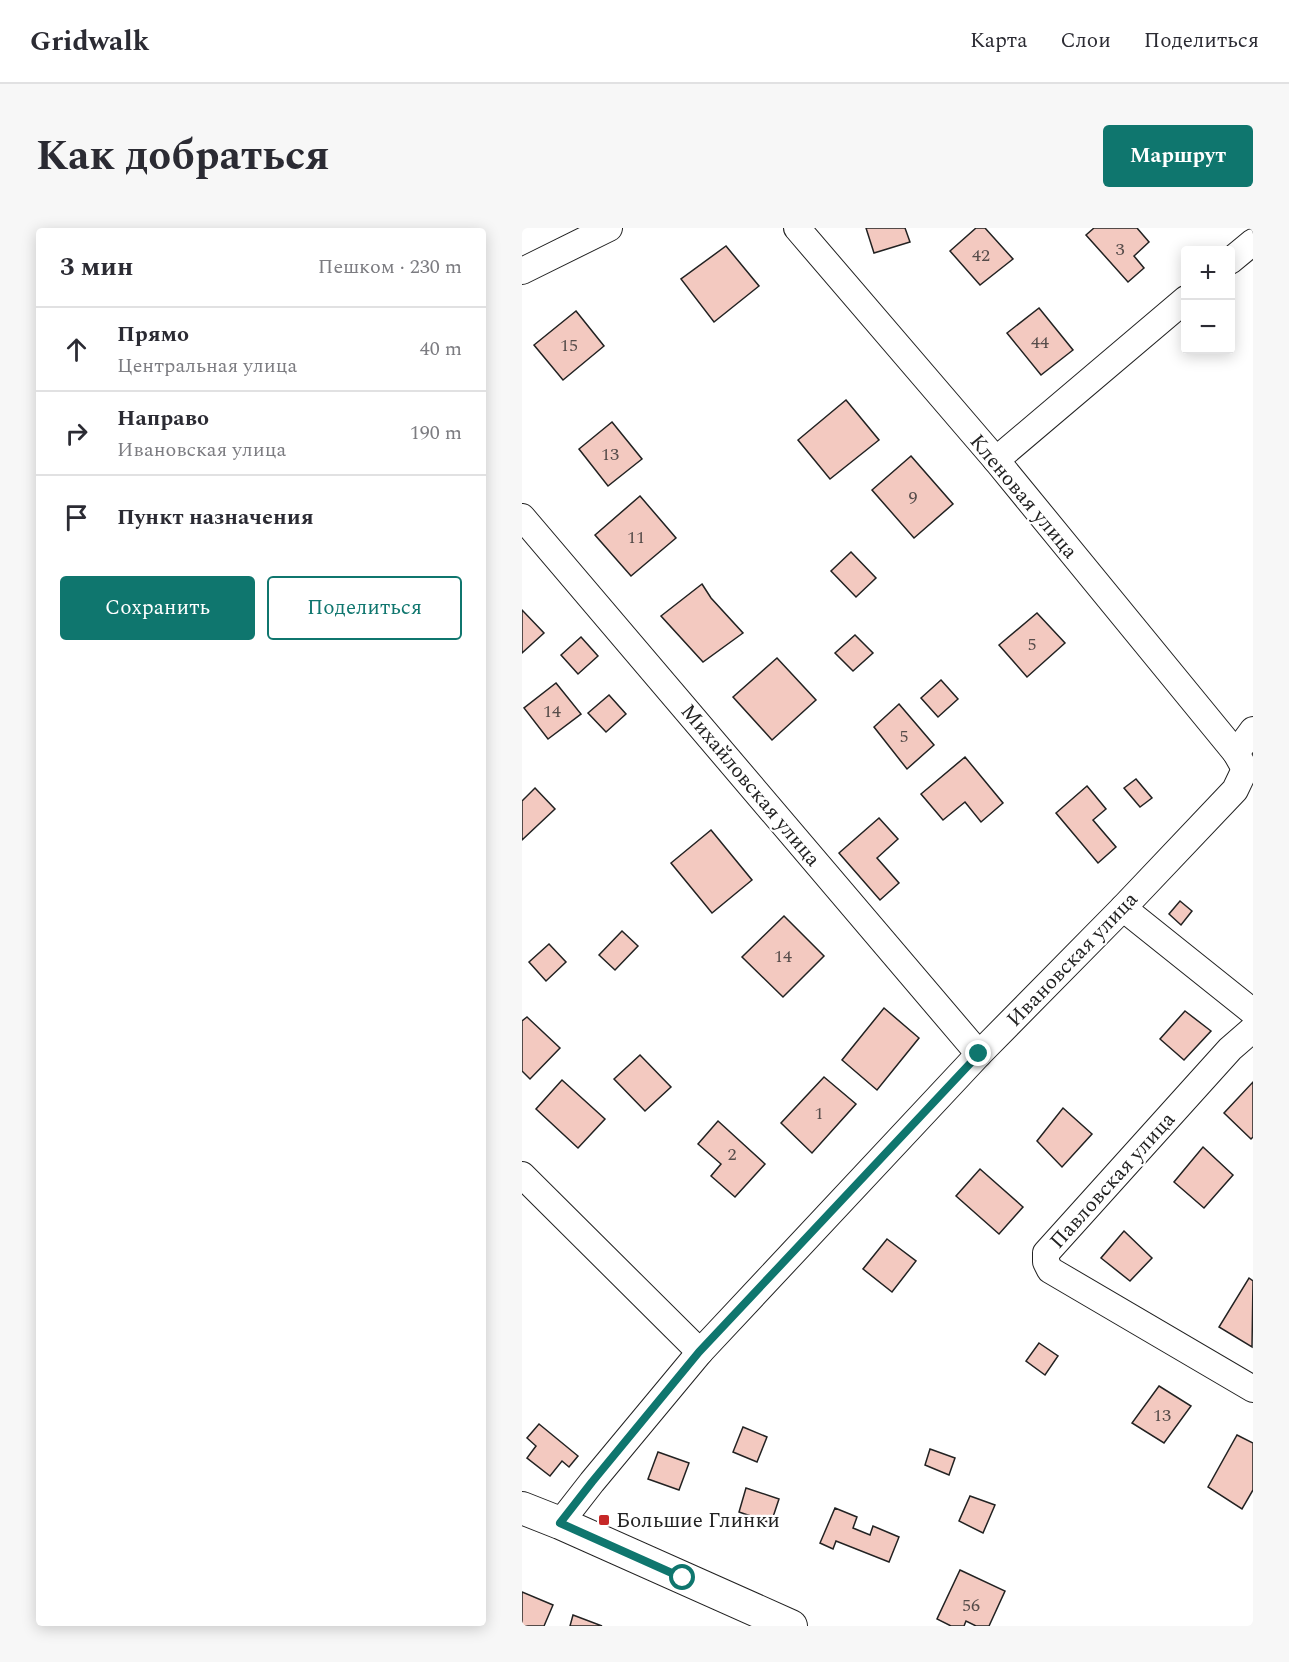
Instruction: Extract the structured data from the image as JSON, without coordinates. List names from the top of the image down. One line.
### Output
{"streets":{"street":["Кленовая улица","Михайловская улица","Ивановская улица","Павловская улица"]},"crossings":[["Кленовая улица","Ивановская улица"],["Михайловская улица","Ивановская улица"]],"places":{"transit":["Большие Глинки"]},"house_numbers":["3","42","44","15","13","9","11","5","14","5","14","1","2","13","56"],"page":{"header":"Gridwalk","nav":["Карта","Слои","Поделиться"],"title":"Как добраться","buttons":["Маршрут",["Сохранить","Поделиться"]],"heading":["3 мин","Пешком · 230 m"],"map_buttons":["+","−"],"list":[["Прямо","Центральная улица","40 m"],["Направо","Ивановская улица","190 m"],"Пункт назначения"]}}
